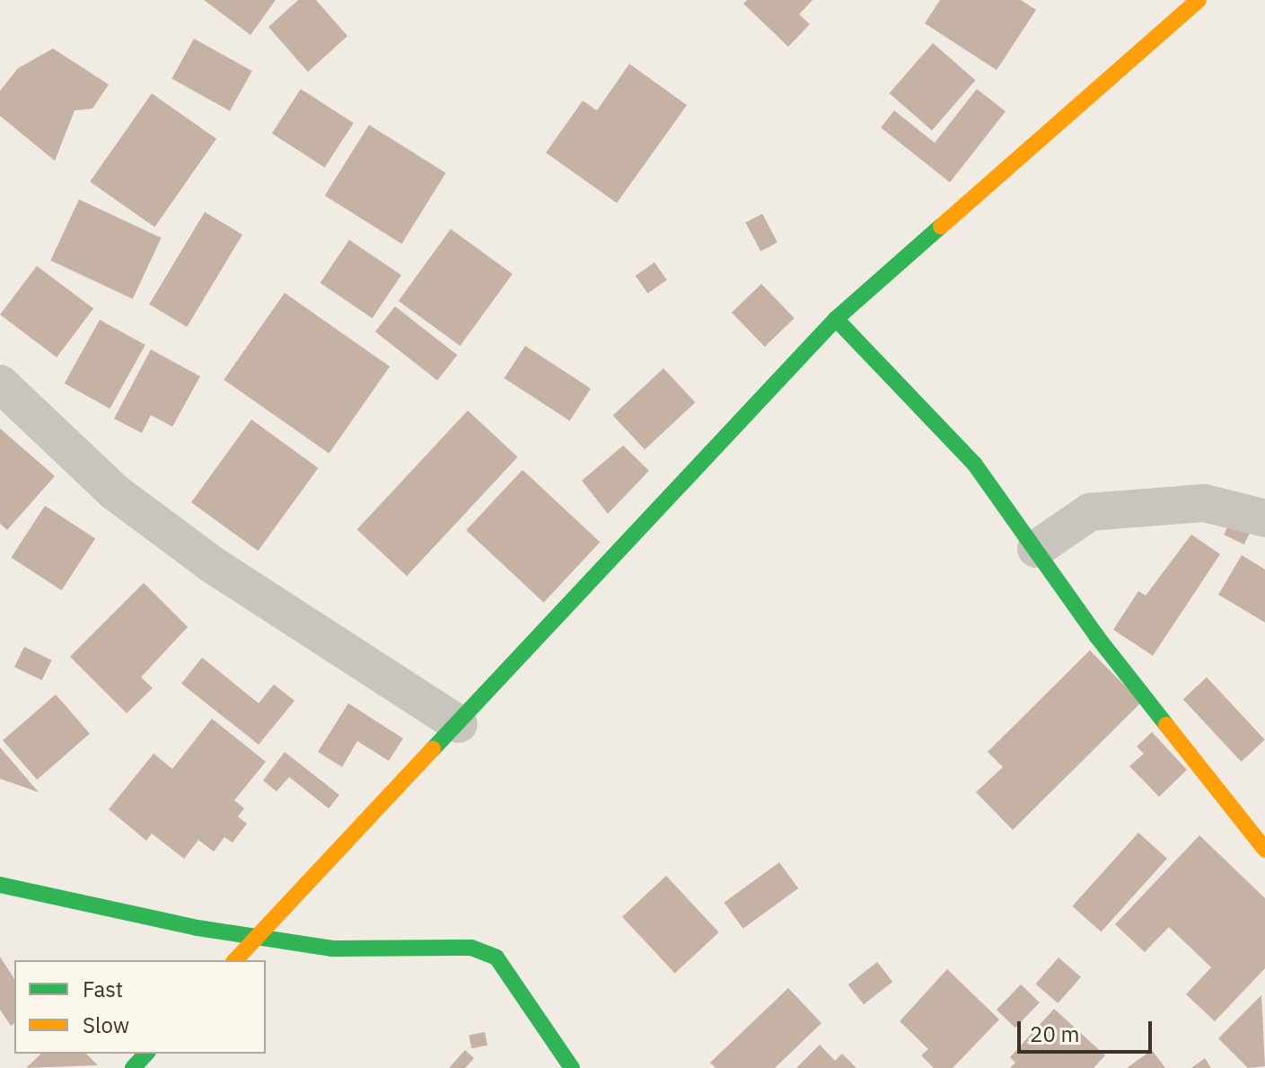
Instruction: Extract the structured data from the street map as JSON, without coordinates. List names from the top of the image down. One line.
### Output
{"legend":["Fast","Slow"],"scale_bar":"20 m"}
